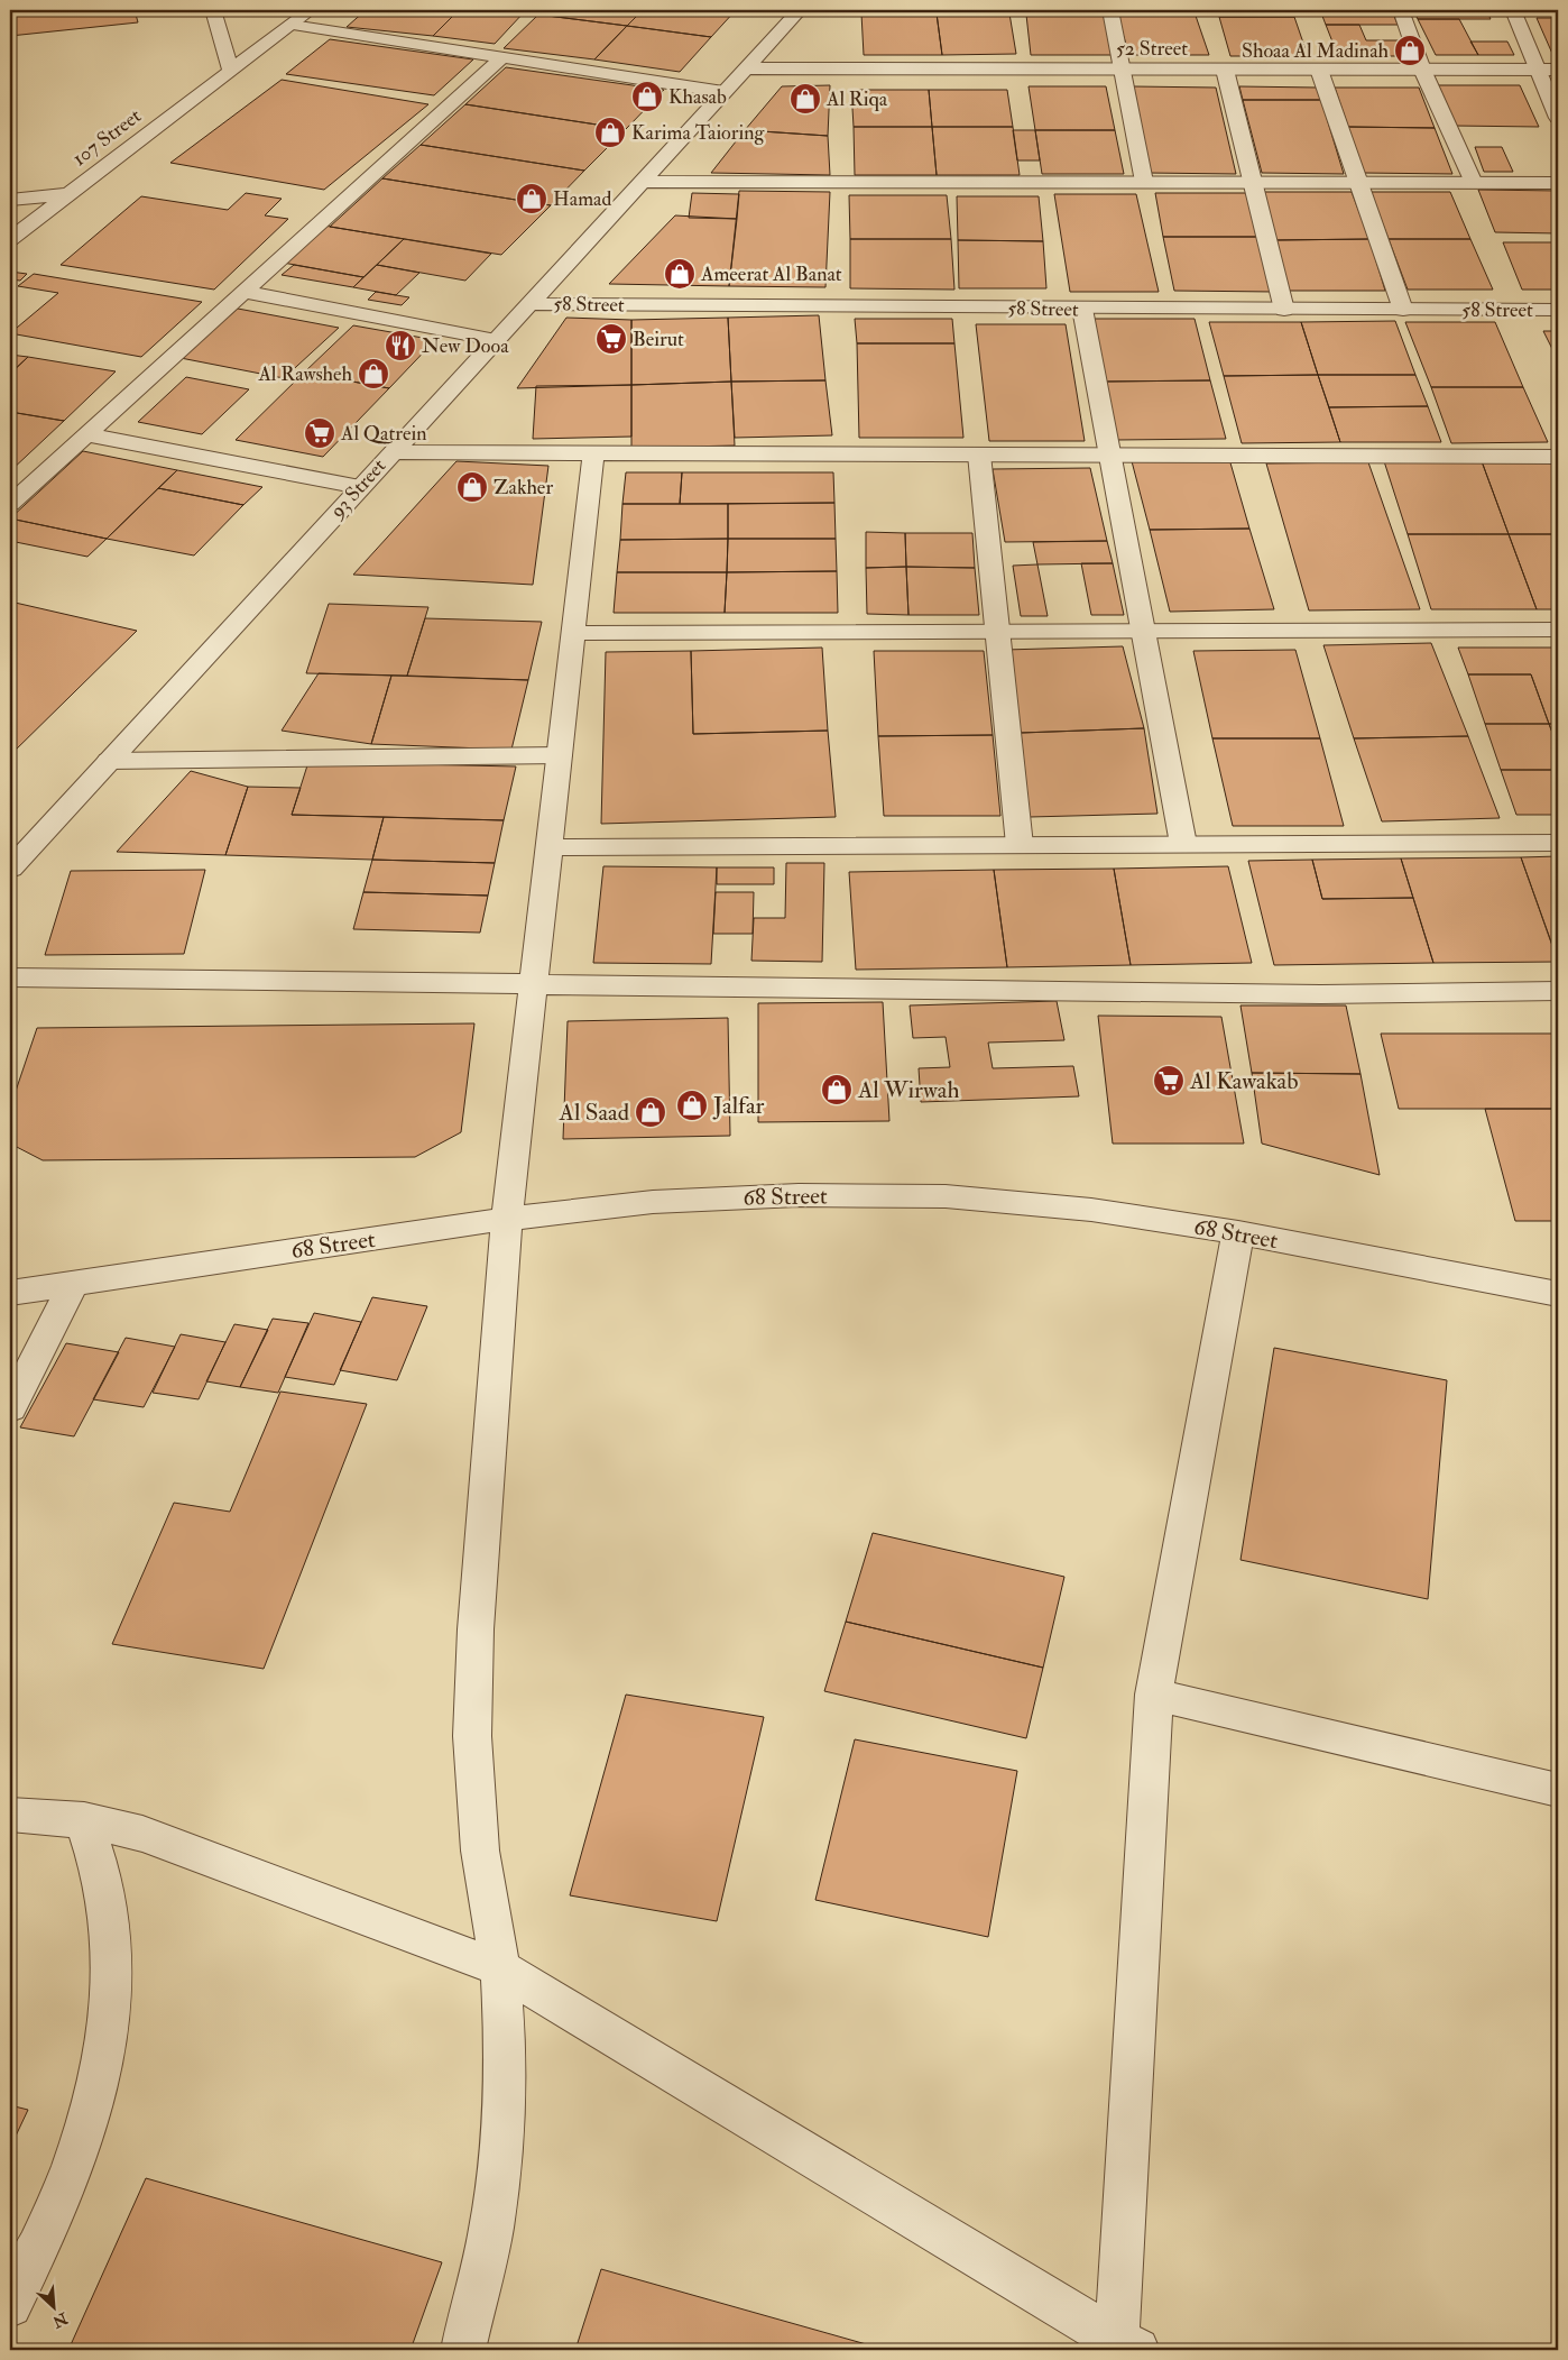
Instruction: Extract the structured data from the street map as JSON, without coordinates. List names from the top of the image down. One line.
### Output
{"streets":{"street":["52 Street","107 Street","58 Street","93 Street","68 Street"]},"crossings":[["52 Street","93 Street"],["58 Street","93 Street"]],"places":{"shop":["Shoaa Al Madinah","Khasab","Al Riqa","Karima Taioring","Hamad","Ameerat Al Banat","Al Rawsheh","Zakher","Al Wirwah","Jalfar","Al Saad"],"supermarket":["Beirut","Al Qatrein","Al Kawakab"],"restaurant":["New Dooa"]},"north":"bottom right"}
